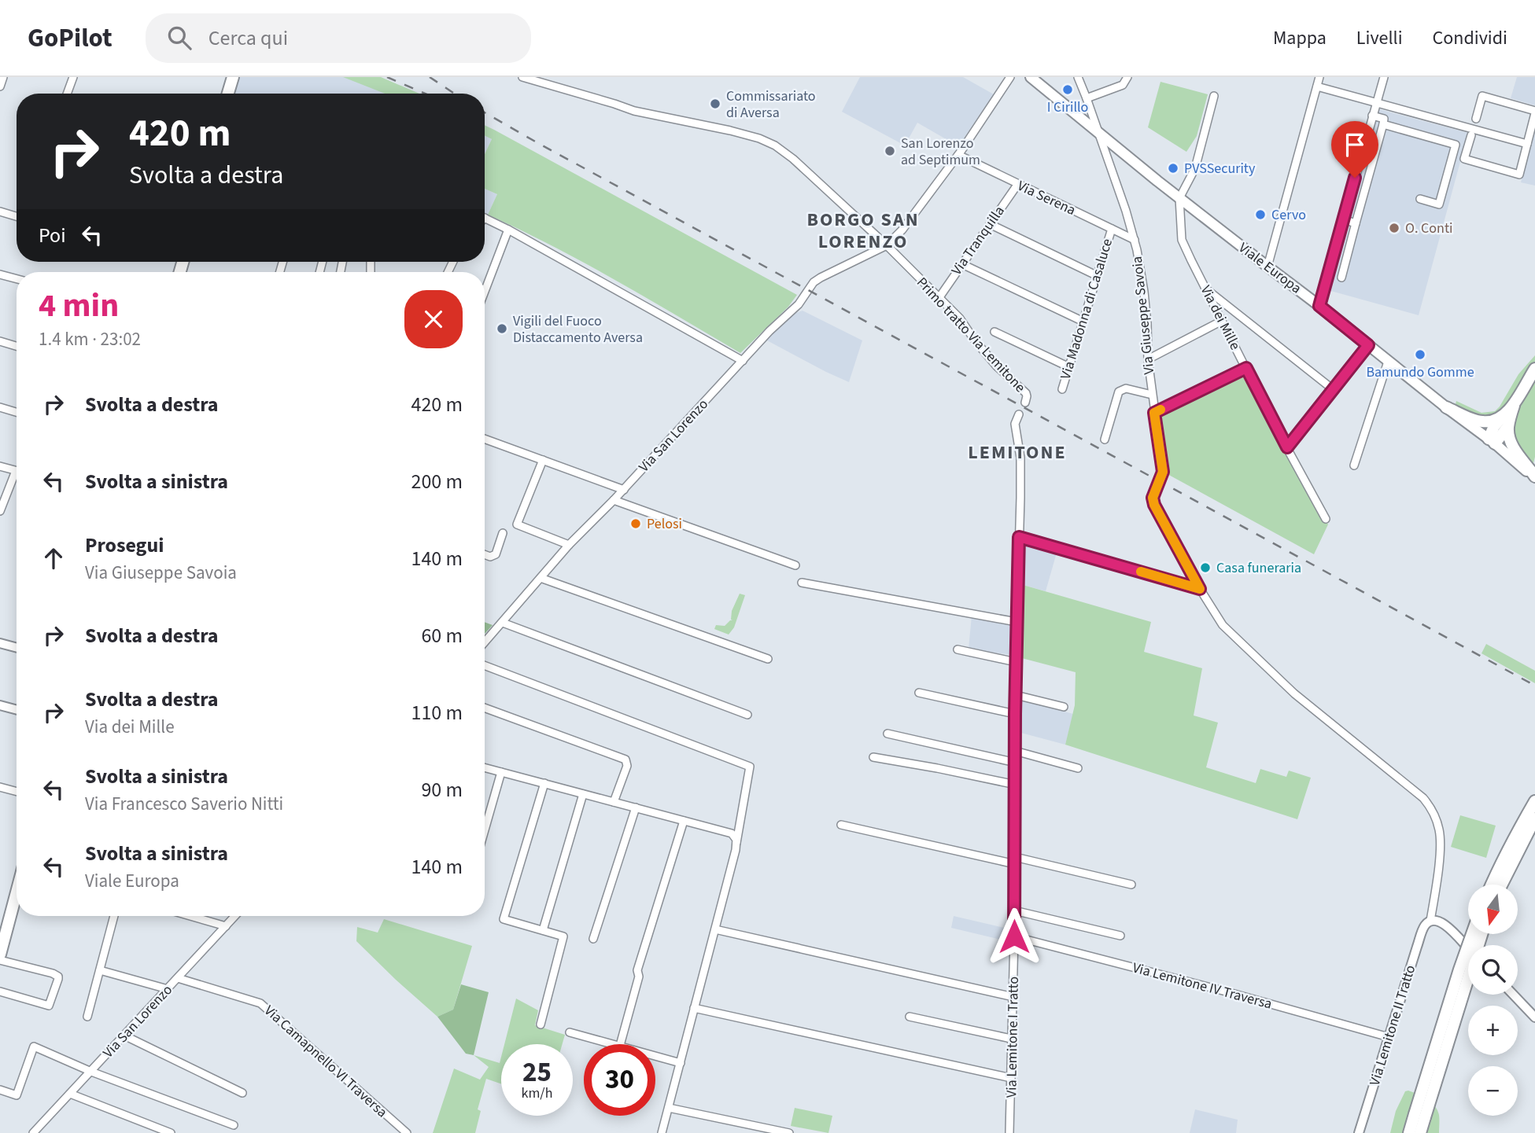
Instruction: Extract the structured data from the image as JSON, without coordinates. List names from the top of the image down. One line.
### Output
{"streets":{"main road":["Viale Europa"],"street":["Via Serena","Via Tranquilla","Via Madonna di Casaluce","Via Giuseppe Savoia","Via dei Mille","Primo tratto Via Lemitone","Via San Lorenzo","Via Lemitone IV Traversa","Via Lemitone II Tratto","Via Lemitone I Tratto","Via Camapnello VI Traversa"]},"crossings":[["Via Serena","Via Tranquilla"],["Via Serena","Via Madonna di Casaluce"],["Via Serena","Via Giuseppe Savoia"],["Via Serena","Via San Lorenzo"],["Via Tranquilla","Primo tratto Via Lemitone"],["Viale Europa","Via Giuseppe Savoia"],["Viale Europa","Via dei Mille"],["Primo tratto Via Lemitone","Via San Lorenzo"],["Via San Lorenzo","Via Camapnello VI Traversa"],["Via Lemitone IV Traversa","Via Lemitone II Tratto"],["Via Lemitone IV Traversa","Via Lemitone I Tratto"]],"districts":["BORGO SAN LORENZO","LEMITONE"],"places":["I Cirillo","Commissariato di Aversa","San Lorenzo ad Septimum","PVSSecurity","Cervo","O. Conti","Vigili del Fuoco Distaccamento Aversa","Bamundo Gomme","Pelosi","Casa funeraria"],"north":"bottom","page":{"header":"GoPilot","search":"Cerca qui","nav":["Mappa","Livelli","Condividi"],"turn":["420 m","Svolta a destra"],"then":"Poi","heading":["4 min","1.4 km · 23:02"],"list":[{"name":"Svolta a destra","value":"420 m"},{"name":"Svolta a sinistra","value":"200 m"},{"name":"Prosegui","note":"Via Giuseppe Savoia","value":"140 m"},{"name":"Svolta a destra","value":"60 m"},{"name":"Svolta a destra","note":"Via dei Mille","value":"110 m"},{"name":"Svolta a sinistra","note":"Via Francesco Saverio Nitti","value":"90 m"},{"name":"Svolta a sinistra","note":"Viale Europa","value":"140 m"}],"map_buttons":["+","−"],"speed":"25 km/h","limit":"30"}}
